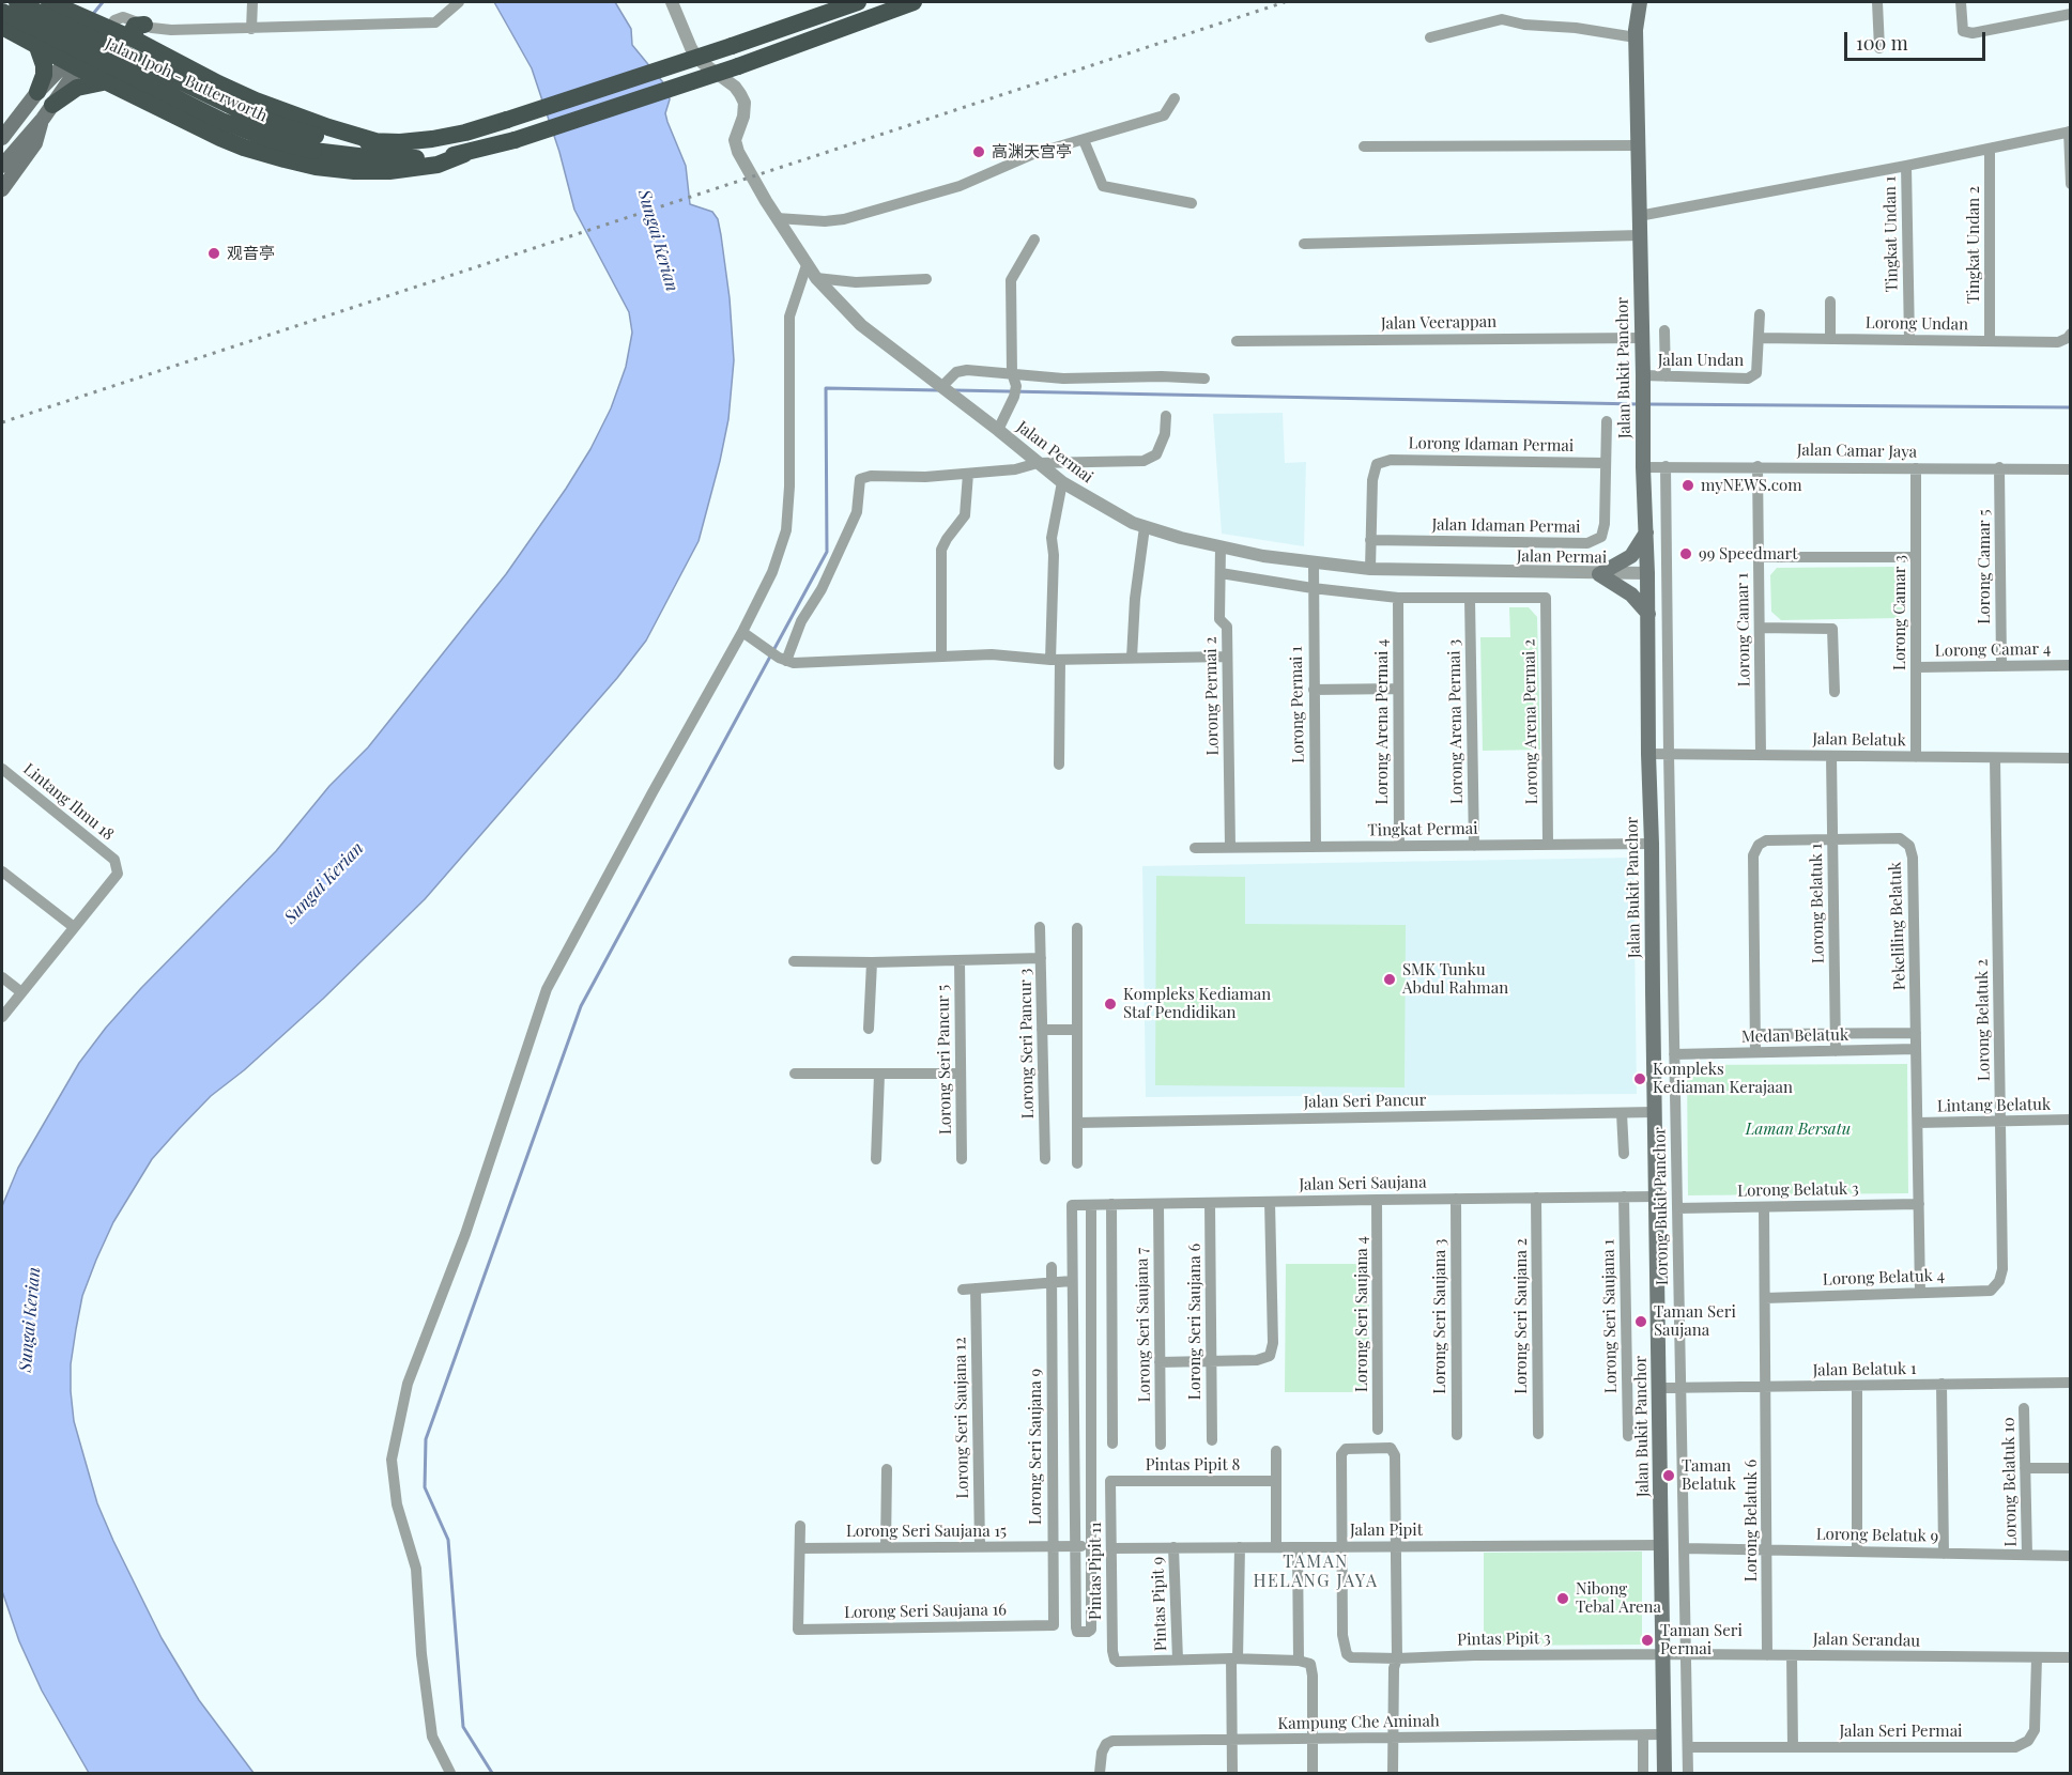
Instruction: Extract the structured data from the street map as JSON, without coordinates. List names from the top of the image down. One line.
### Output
{"streets":{"highway":["Jalan Ipoh - Butterworth"],"main road":["Jalan Bukit Panchor"],"street":["Tingkat Undan 1","Tingkat Undan 2","Jalan Veerappan","Lorong Undan","Jalan Undan","Lorong Idaman Permai","Jalan Camar Jaya","Jalan Permai","Jalan Idaman Permai","Lorong Camar 5","Lorong Camar 3","Lorong Camar 1","Lorong Camar 4","Lorong Permai 2","Lorong Permai 1","Lorong Arena Permai 4","Lorong Arena Permai 3","Lorong Arena Permai 2","Jalan Belatuk","Lintang Ilmu 18","Tingkat Permai","Lorong Belatuk 1","Pekeliling Belatuk","Lorong Belatuk 2","Medan Belatuk","Lorong Seri Pancur 3","Lorong Seri Pancur 5","Jalan Seri Pancur","Lintang Belatuk","Jalan Seri Saujana","Lorong Belatuk 3","Lorong Bukit Panchor","Lorong Belatuk 4","Lorong Seri Saujana 4","Lorong Seri Saujana 3","Lorong Seri Saujana 2","Lorong Seri Saujana 1","Lorong Seri Saujana 6","Lorong Seri Saujana 7","Jalan Belatuk 1","Lorong Seri Saujana 12","Lorong Seri Saujana 9","Pintas Pipit 8","Lorong Belatuk 10","Lorong Belatuk 6","Jalan Pipit","Lorong Seri Saujana 15","Lorong Belatuk 9","Pintas Pipit 11","Pintas Pipit 9","Lorong Seri Saujana 16","Pintas Pipit 3","Jalan Serandau","Kampung Che Aminah","Jalan Seri Permai"]},"crossings":[["Tingkat Undan 1","Lorong Undan"],["Tingkat Undan 2","Lorong Undan"],["Jalan Veerappan","Jalan Bukit Panchor"],["Lorong Undan","Jalan Undan"],["Jalan Undan","Jalan Bukit Panchor"],["Jalan Bukit Panchor","Jalan Camar Jaya"],["Jalan Bukit Panchor","Jalan Permai"],["Jalan Bukit Panchor","Jalan Belatuk"],["Jalan Bukit Panchor","Tingkat Permai"],["Jalan Bukit Panchor","Jalan Seri Pancur"],["Jalan Bukit Panchor","Jalan Seri Saujana"],["Jalan Bukit Panchor","Jalan Belatuk 1"],["Jalan Bukit Panchor","Jalan Pipit"],["Jalan Bukit Panchor","Pintas Pipit 3"],["Jalan Bukit Panchor","Jalan Serandau"],["Jalan Bukit Panchor","Kampung Che Aminah"],["Lorong Idaman Permai","Jalan Idaman Permai"],["Jalan Camar Jaya","Lorong Camar 5"],["Jalan Camar Jaya","Lorong Camar 3"],["Jalan Camar Jaya","Lorong Camar 1"],["Jalan Permai","Lorong Permai 2"],["Jalan Permai","Lorong Permai 1"],["Lorong Camar 5","Lorong Camar 4"],["Lorong Camar 3","Lorong Camar 4"],["Lorong Camar 3","Jalan Belatuk"],["Lorong Camar 1","Jalan Belatuk"],["Lorong Permai 2","Tingkat Permai"],["Lorong Permai 1","Tingkat Permai"],["Lorong Arena Permai 4","Tingkat Permai"],["Lorong Arena Permai 3","Lorong Arena Permai 2"],["Lorong Arena Permai 3","Tingkat Permai"],["Lorong Arena Permai 2","Tingkat Permai"],["Jalan Belatuk","Lorong Belatuk 1"],["Jalan Belatuk","Lorong Belatuk 2"],["Jalan Belatuk","Lorong Bukit Panchor"],["Lorong Belatuk 1","Pekeliling Belatuk"],["Lorong Belatuk 1","Medan Belatuk"],["Pekeliling Belatuk","Medan Belatuk"],["Pekeliling Belatuk","Lintang Belatuk"],["Pekeliling Belatuk","Lorong Belatuk 3"],["Pekeliling Belatuk","Lorong Belatuk 4"],["Lorong Belatuk 2","Lintang Belatuk"],["Lorong Belatuk 2","Lorong Belatuk 4"],["Medan Belatuk","Lorong Bukit Panchor"],["Jalan Seri Saujana","Lorong Seri Saujana 4"],["Jalan Seri Saujana","Lorong Seri Saujana 3"],["Jalan Seri Saujana","Lorong Seri Saujana 2"],["Jalan Seri Saujana","Lorong Seri Saujana 1"],["Jalan Seri Saujana","Lorong Seri Saujana 6"],["Jalan Seri Saujana","Lorong Seri Saujana 7"],["Lorong Belatuk 3","Lorong Bukit Panchor"],["Lorong Belatuk 3","Lorong Belatuk 6"],["Lorong Bukit Panchor","Jalan Belatuk 1"],["Lorong Bukit Panchor","Lorong Belatuk 9"],["Lorong Bukit Panchor","Jalan Serandau"],["Lorong Bukit Panchor","Jalan Seri Permai"],["Lorong Belatuk 4","Lorong Belatuk 6"],["Jalan Belatuk 1","Lorong Belatuk 6"],["Lorong Seri Saujana 12","Lorong Seri Saujana 15"],["Lorong Seri Saujana 9","Lorong Seri Saujana 15"],["Lorong Seri Saujana 9","Lorong Seri Saujana 16"],["Pintas Pipit 8","Pintas Pipit 11"],["Lorong Belatuk 10","Lorong Belatuk 9"],["Lorong Belatuk 6","Lorong Belatuk 9"],["Lorong Belatuk 6","Jalan Serandau"],["Jalan Pipit","Pintas Pipit 11"],["Jalan Pipit","Pintas Pipit 9"],["Jalan Pipit","Pintas Pipit 3"],["Lorong Seri Saujana 15","Lorong Seri Saujana 16"],["Pintas Pipit 11","Pintas Pipit 9"],["Pintas Pipit 3","Jalan Serandau"],["Jalan Serandau","Jalan Seri Permai"]],"districts":["TAMAN HELANG JAYA"],"water":["Sungai Kerian"],"parks":["Laman Bersatu"],"places":["高渊天宫亭","观音亭","myNEWS.com","99 Speedmart","SMK Tunku Abdul Rahman","Kompleks Kediaman Staf Pendidikan","Kompleks Kediaman Kerajaan","Taman Seri Saujana","Taman Belatuk","Nibong Tebal Arena","Taman Seri Permai"],"scale_bar":"100 m"}
